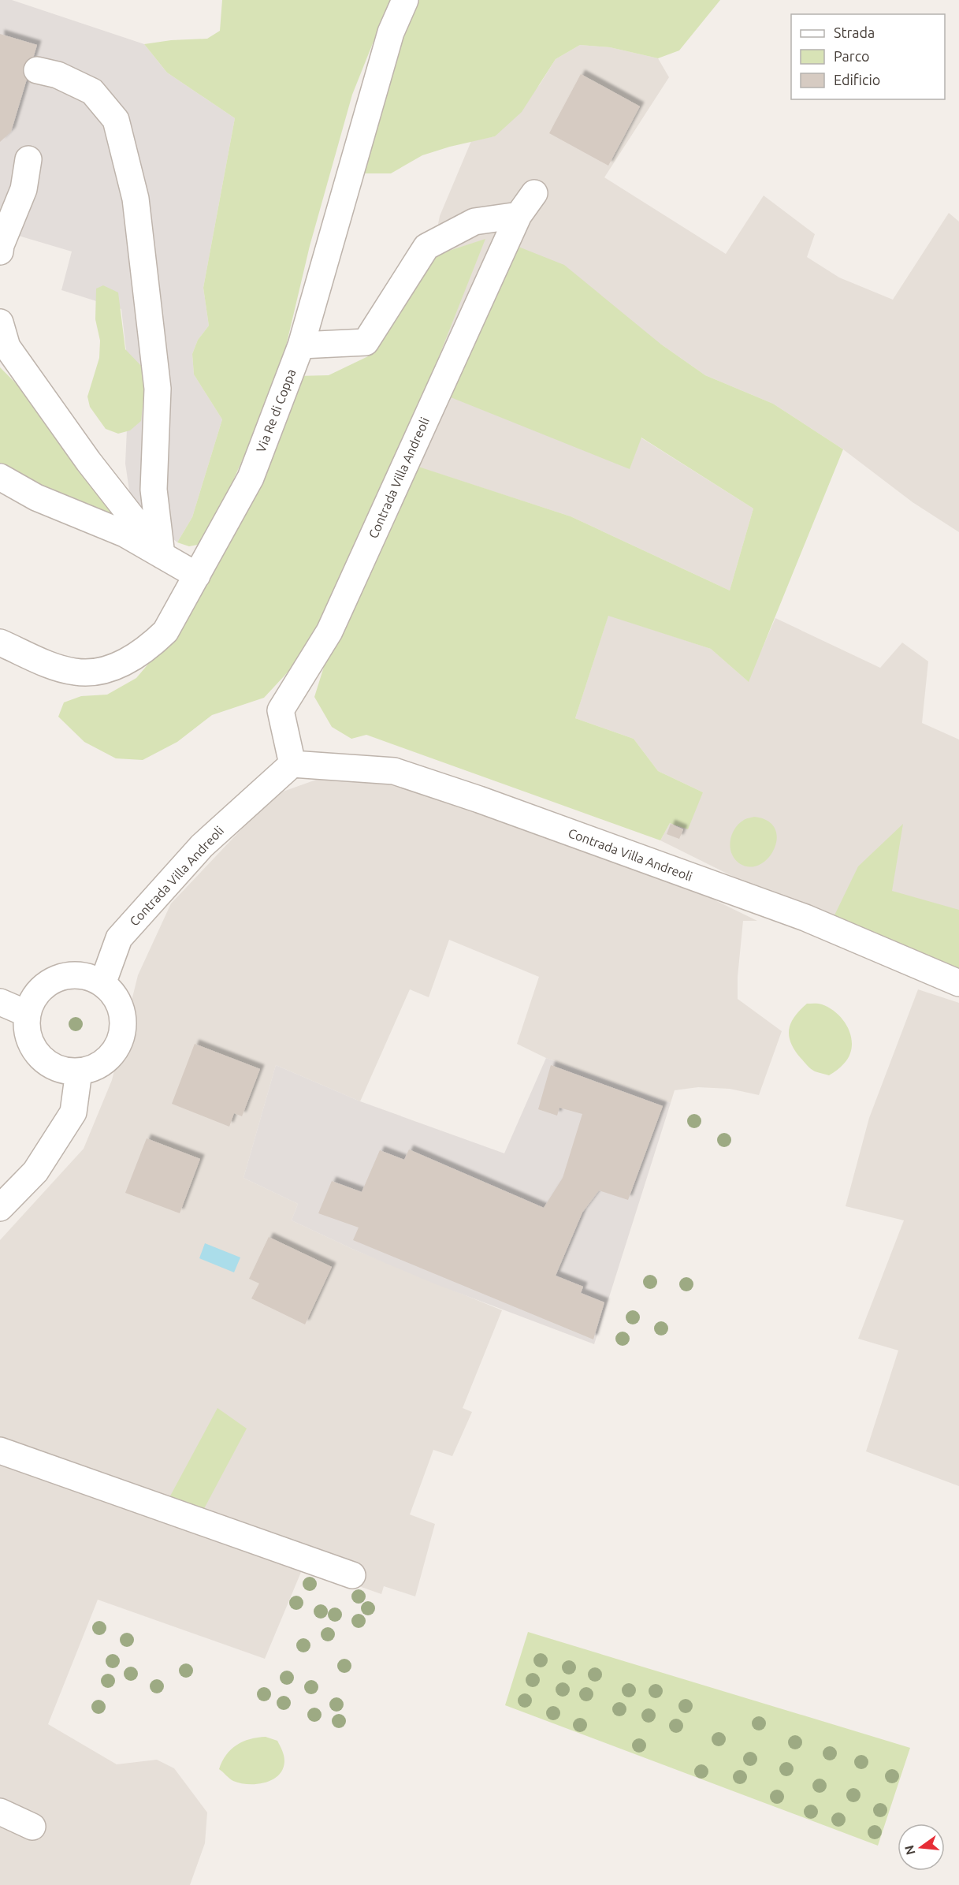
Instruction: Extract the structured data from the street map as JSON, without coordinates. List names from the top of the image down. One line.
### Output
{"streets":{"street":["Via Re di Coppa","Contrada Villa Andreoli"]},"legend":["Strada","Parco","Edificio"],"north":"left"}
